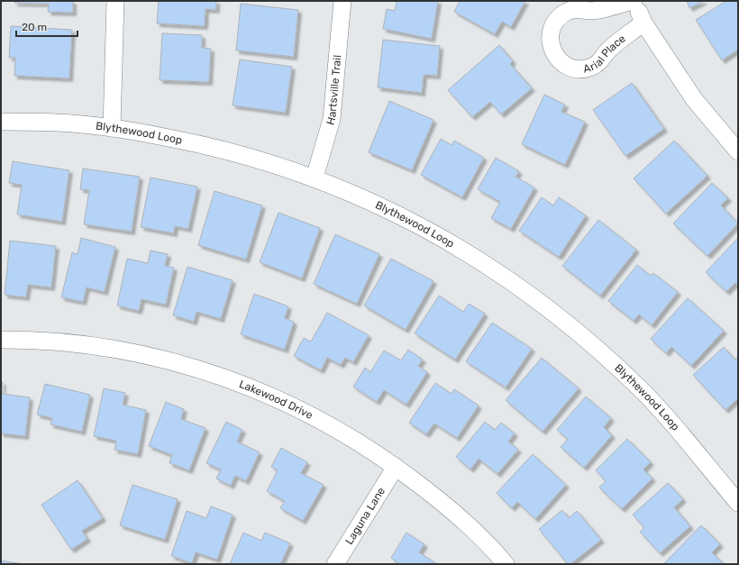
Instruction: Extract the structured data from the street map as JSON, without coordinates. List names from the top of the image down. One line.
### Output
{"streets":{"street":["Arial Place","Hartsville Trail","Blythewood Loop","Lakewood Drive","Laguna Lane"]},"crossings":[["Hartsville Trail","Blythewood Loop"],["Lakewood Drive","Laguna Lane"]],"scale_bar":"20 m"}
